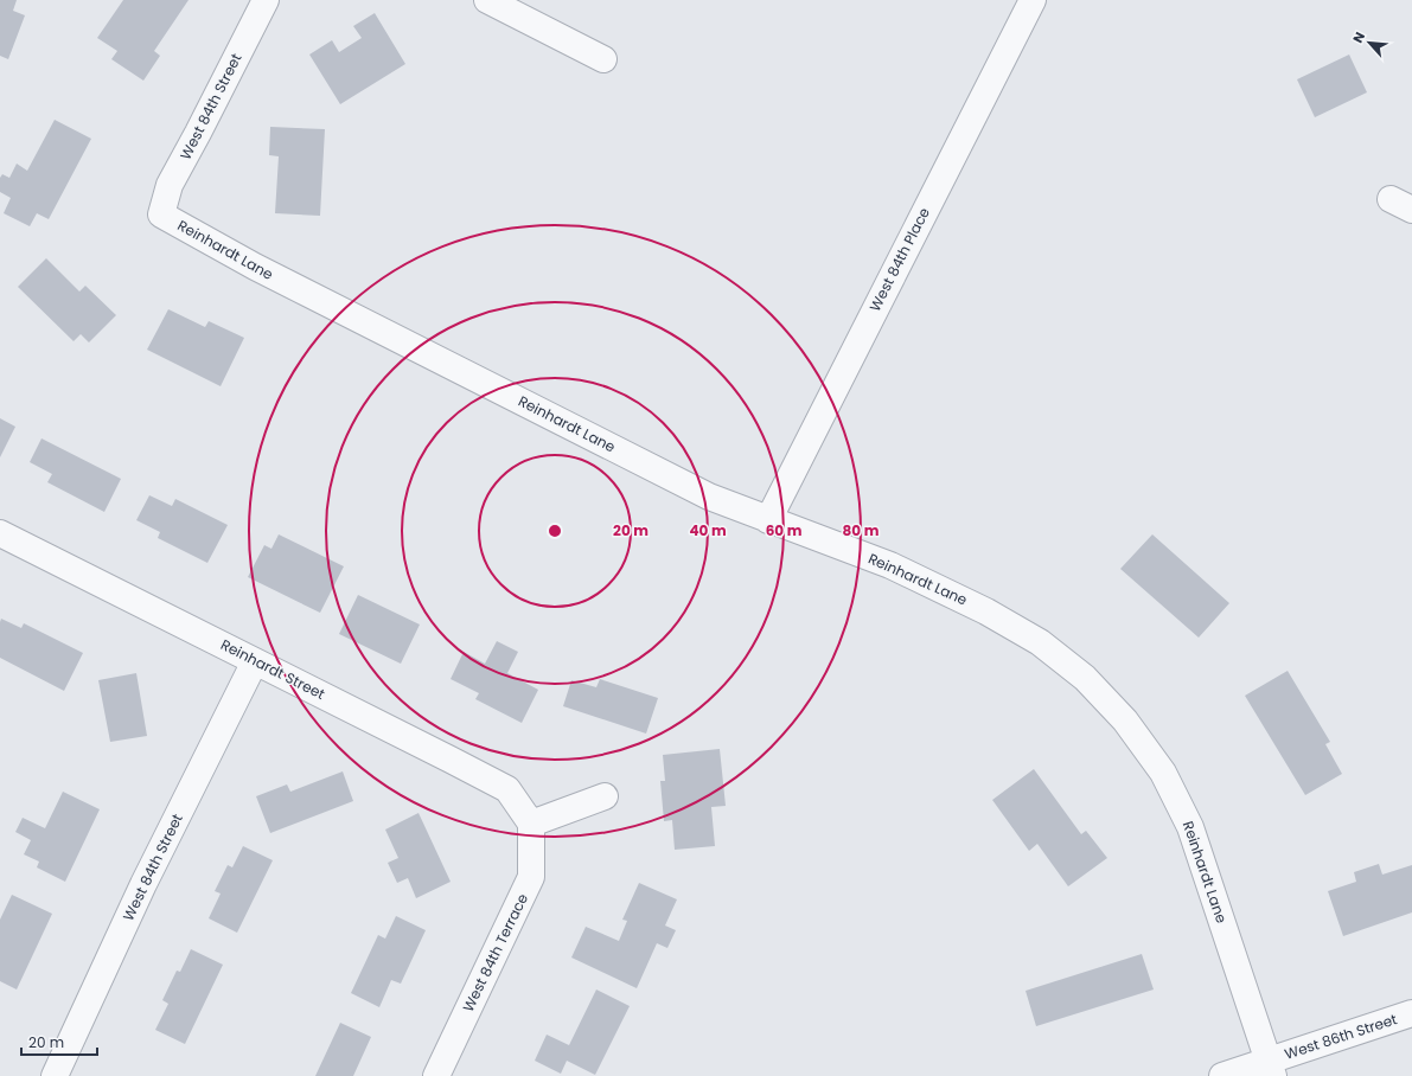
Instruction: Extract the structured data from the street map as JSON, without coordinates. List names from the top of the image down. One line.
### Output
{"streets":{"street":["West 84th Street","Reinhardt Lane","West 84th Place","Reinhardt Street","West 84th Terrace","West 86th Street"]},"crossings":[["West 84th Street","Reinhardt Lane"],["West 84th Street","Reinhardt Street"],["Reinhardt Lane","West 84th Place"],["Reinhardt Lane","West 86th Street"],["Reinhardt Street","West 84th Terrace"]],"scale_bar":"20 m","north":"top left","rings":["20 m","40 m","60 m","80 m"]}
